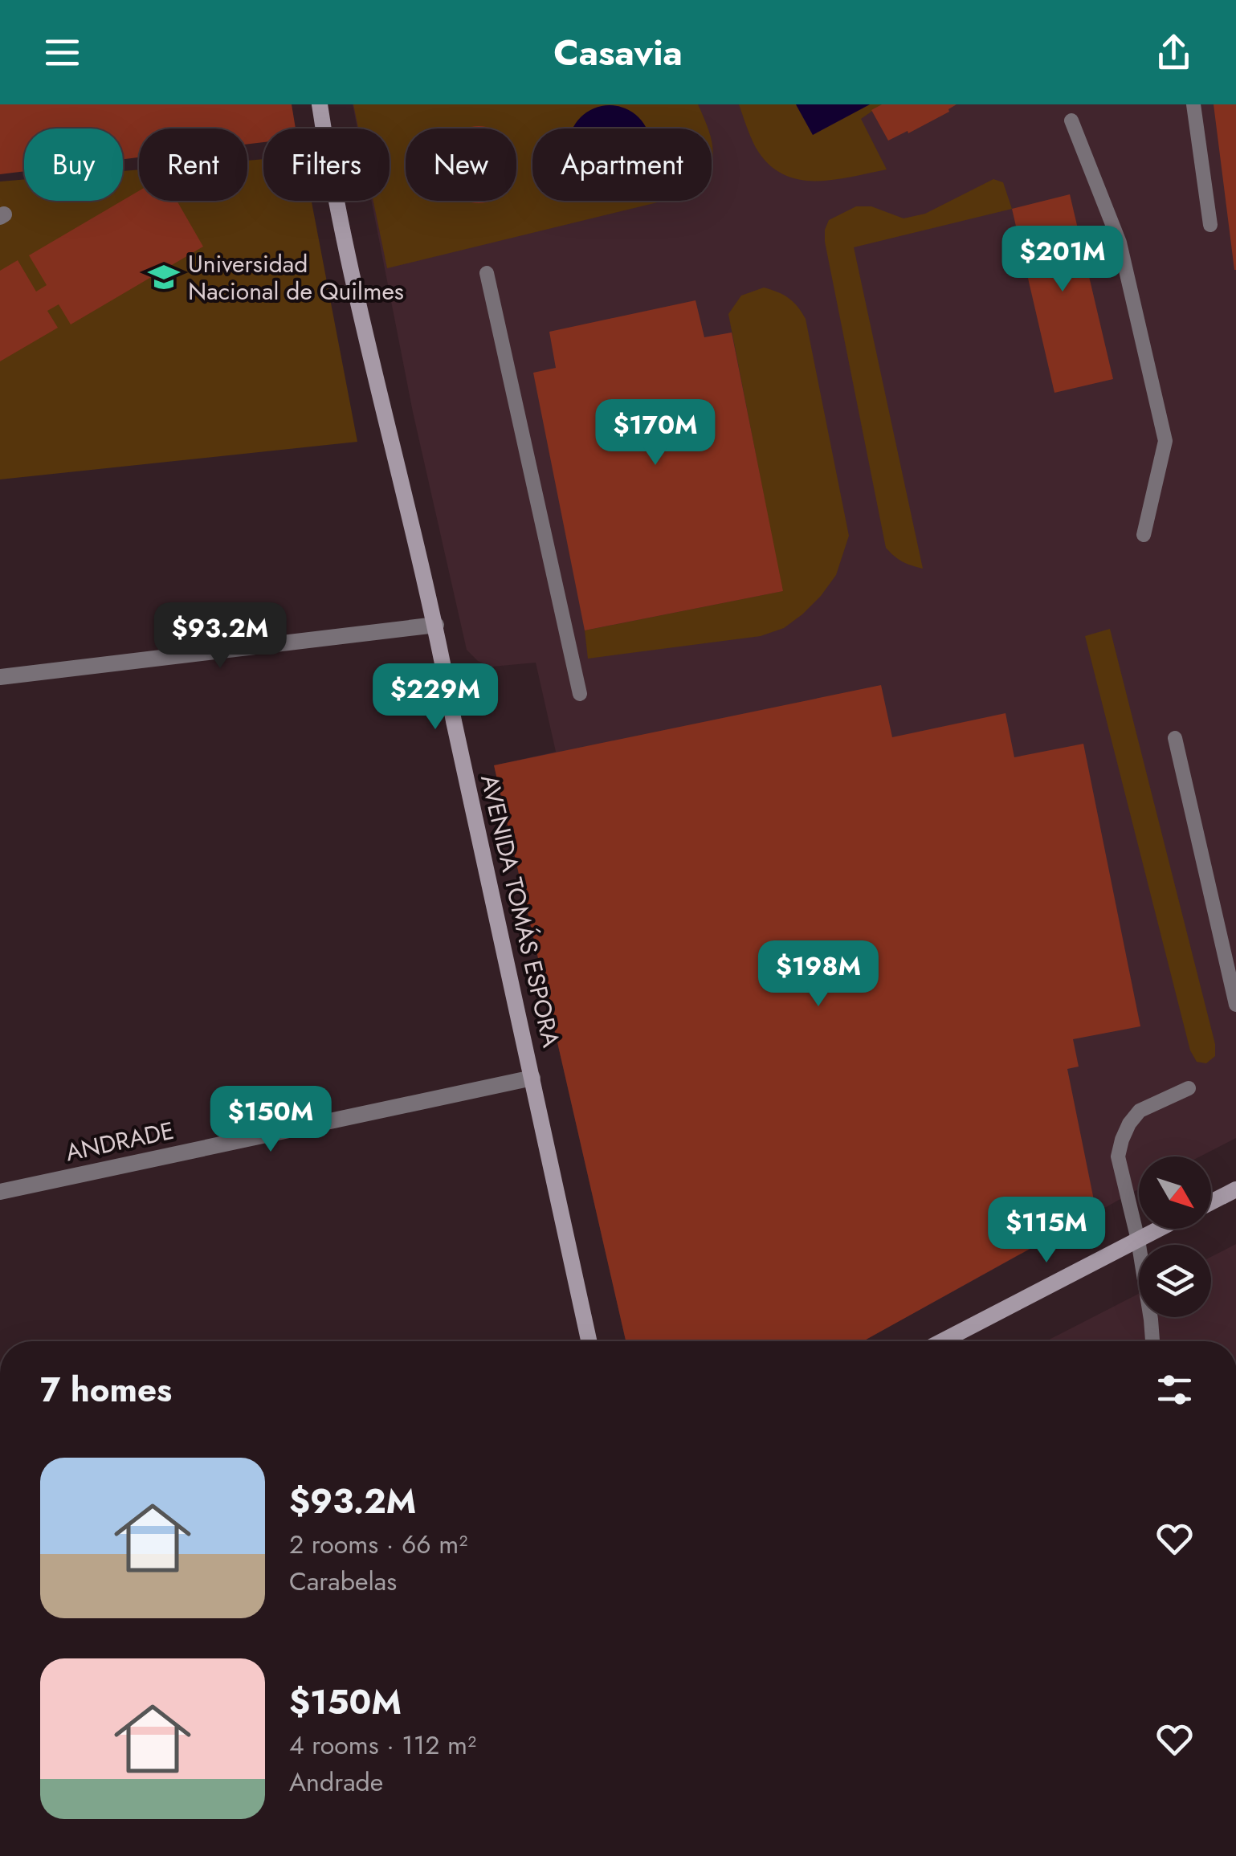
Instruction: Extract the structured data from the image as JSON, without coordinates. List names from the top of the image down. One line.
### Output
{"streets":{"main road":["AVENIDA TOMÁS ESPORA"],"street":["ANDRADE"]},"crossings":[["AVENIDA TOMÁS ESPORA","ANDRADE"]],"places":{"school or university":["Universidad Nacional de Quilmes"]},"north":"bottom right","page":{"header":"Casavia","chip":["Buy","Rent","Filters","New","Apartment"],"price":["$201M","$170M","$93.2M","$229M","$198M","$150M","$115M"],"heading":"7 homes","list":[{"name":"$93.2M","note":"2 rooms · 66 m² · Carabelas"},{"name":"$150M","note":"4 rooms · 112 m² · Andrade"}]}}
